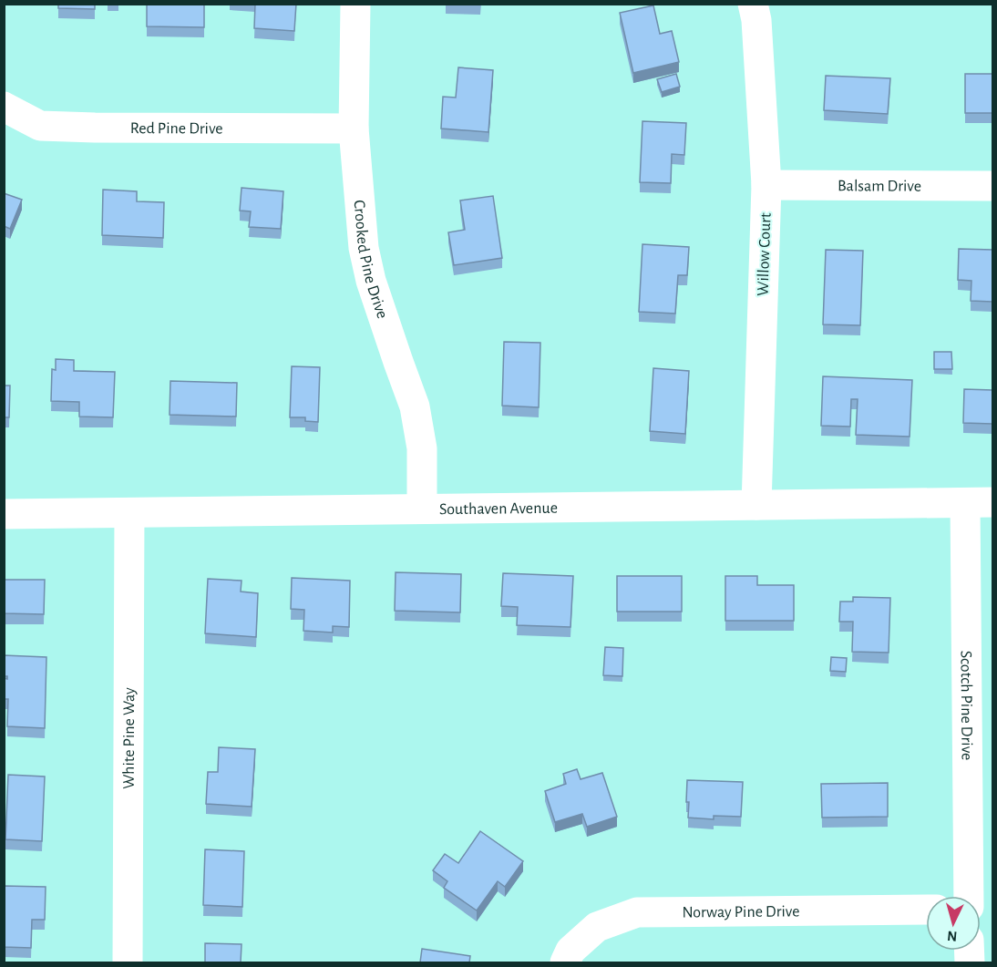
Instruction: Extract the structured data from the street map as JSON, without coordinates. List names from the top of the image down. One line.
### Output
{"streets":{"street":["Red Pine Drive","Balsam Drive","Willow Court","Crooked Pine Drive","Southaven Avenue","Scotch Pine Drive","White Pine Way","Norway Pine Drive"]},"crossings":[["Red Pine Drive","Crooked Pine Drive"],["Balsam Drive","Willow Court"],["Willow Court","Southaven Avenue"],["Crooked Pine Drive","Southaven Avenue"],["Southaven Avenue","Scotch Pine Drive"],["Southaven Avenue","White Pine Way"]],"north":"bottom"}
